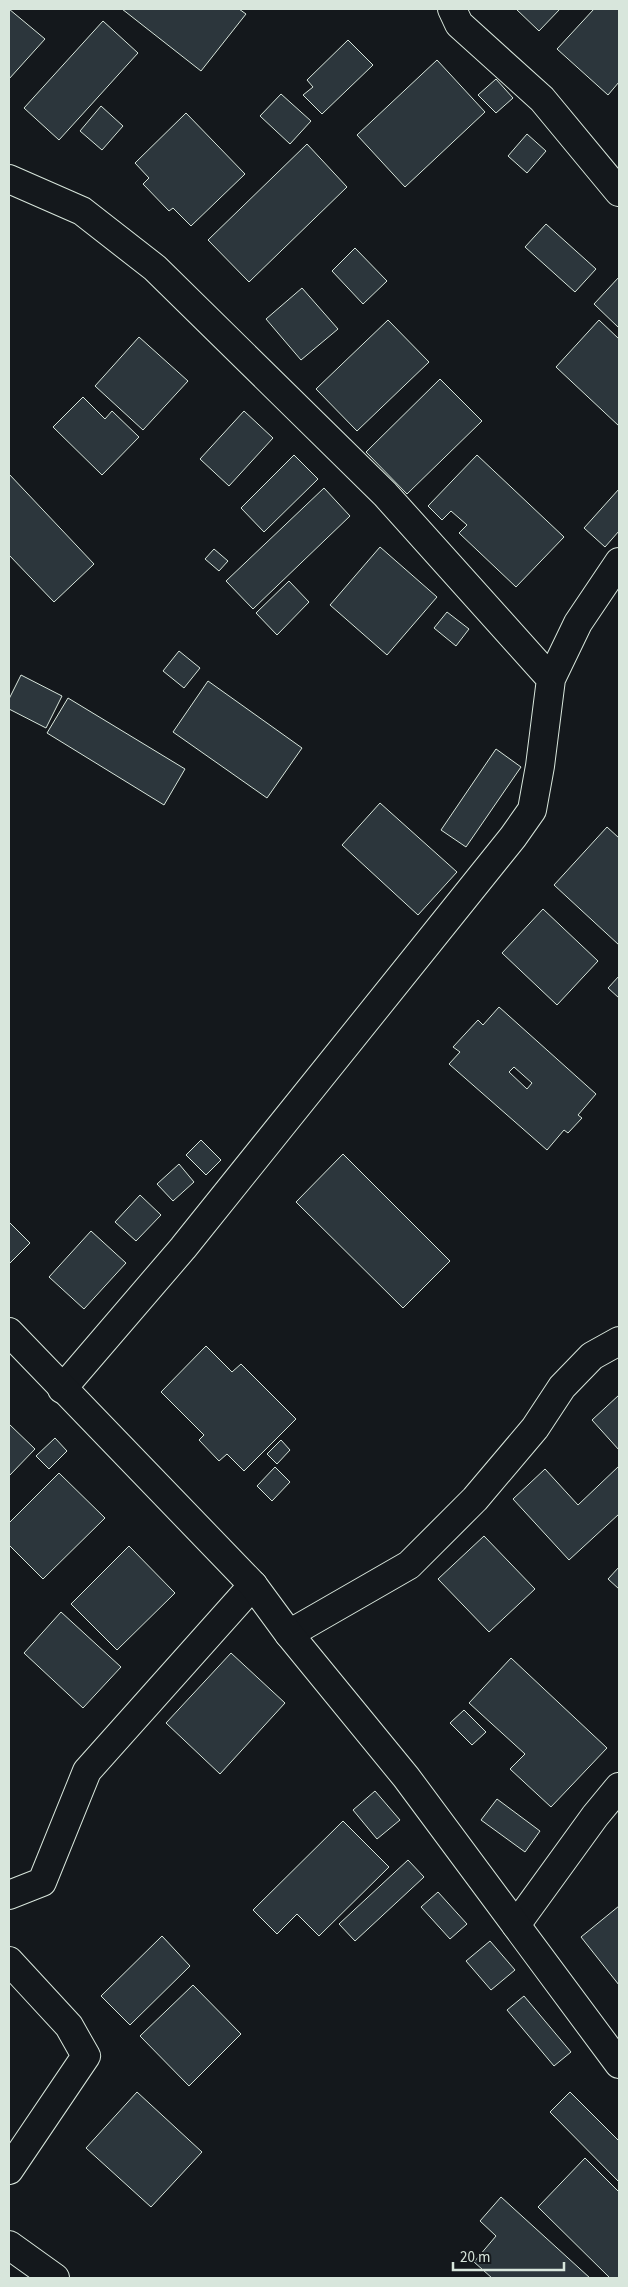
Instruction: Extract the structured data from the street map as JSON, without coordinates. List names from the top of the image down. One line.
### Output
{"scale_bar":"20 m"}
